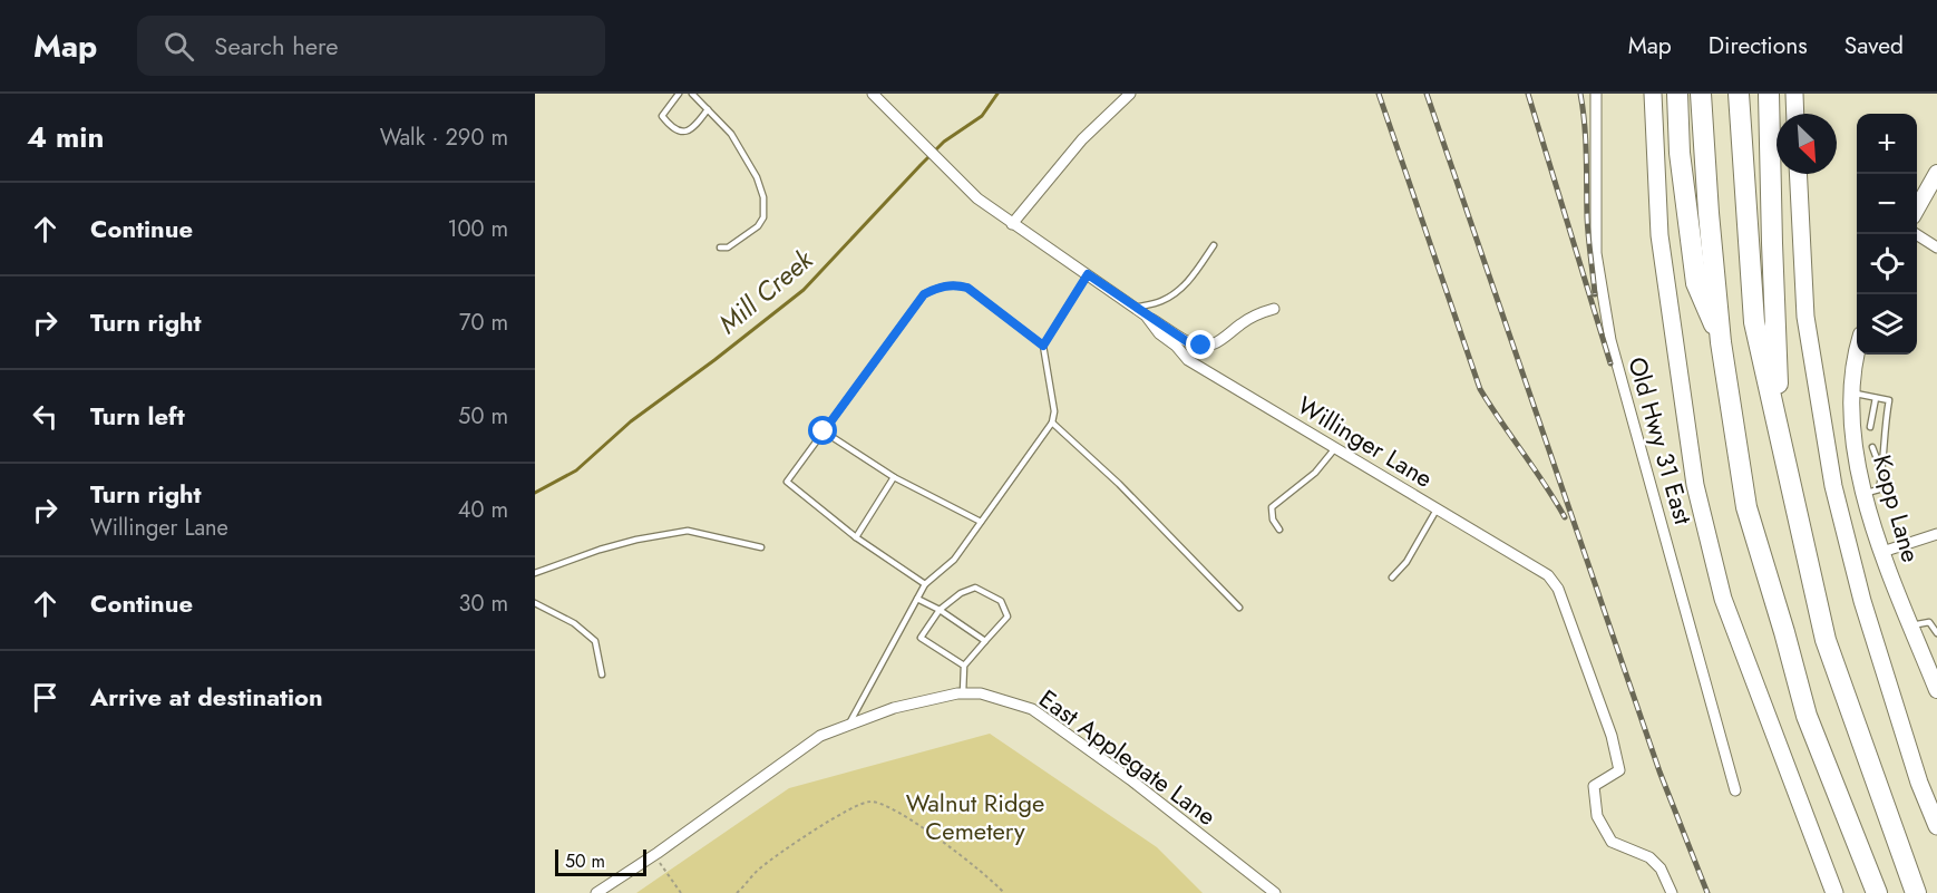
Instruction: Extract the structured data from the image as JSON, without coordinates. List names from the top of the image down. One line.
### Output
{"streets":{"street":["Old Hwy 31 East","Willinger Lane","Kopp Lane","East Applegate Lane"]},"water":["Mill Creek"],"parks":["Walnut Ridge Cemetery"],"scale_bar":"50 m","north":"bottom right","page":{"header":"Map","search":"Search here","nav":["Map","Directions","Saved"],"heading":["4 min","Walk · 290 m"],"map_buttons":["+","−"],"list":[["Continue","100 m"],["Turn right","70 m"],["Turn left","50 m"],["Turn right","Willinger Lane","40 m"],["Continue","30 m"],"Arrive at destination"],"scale":"50 m"}}
